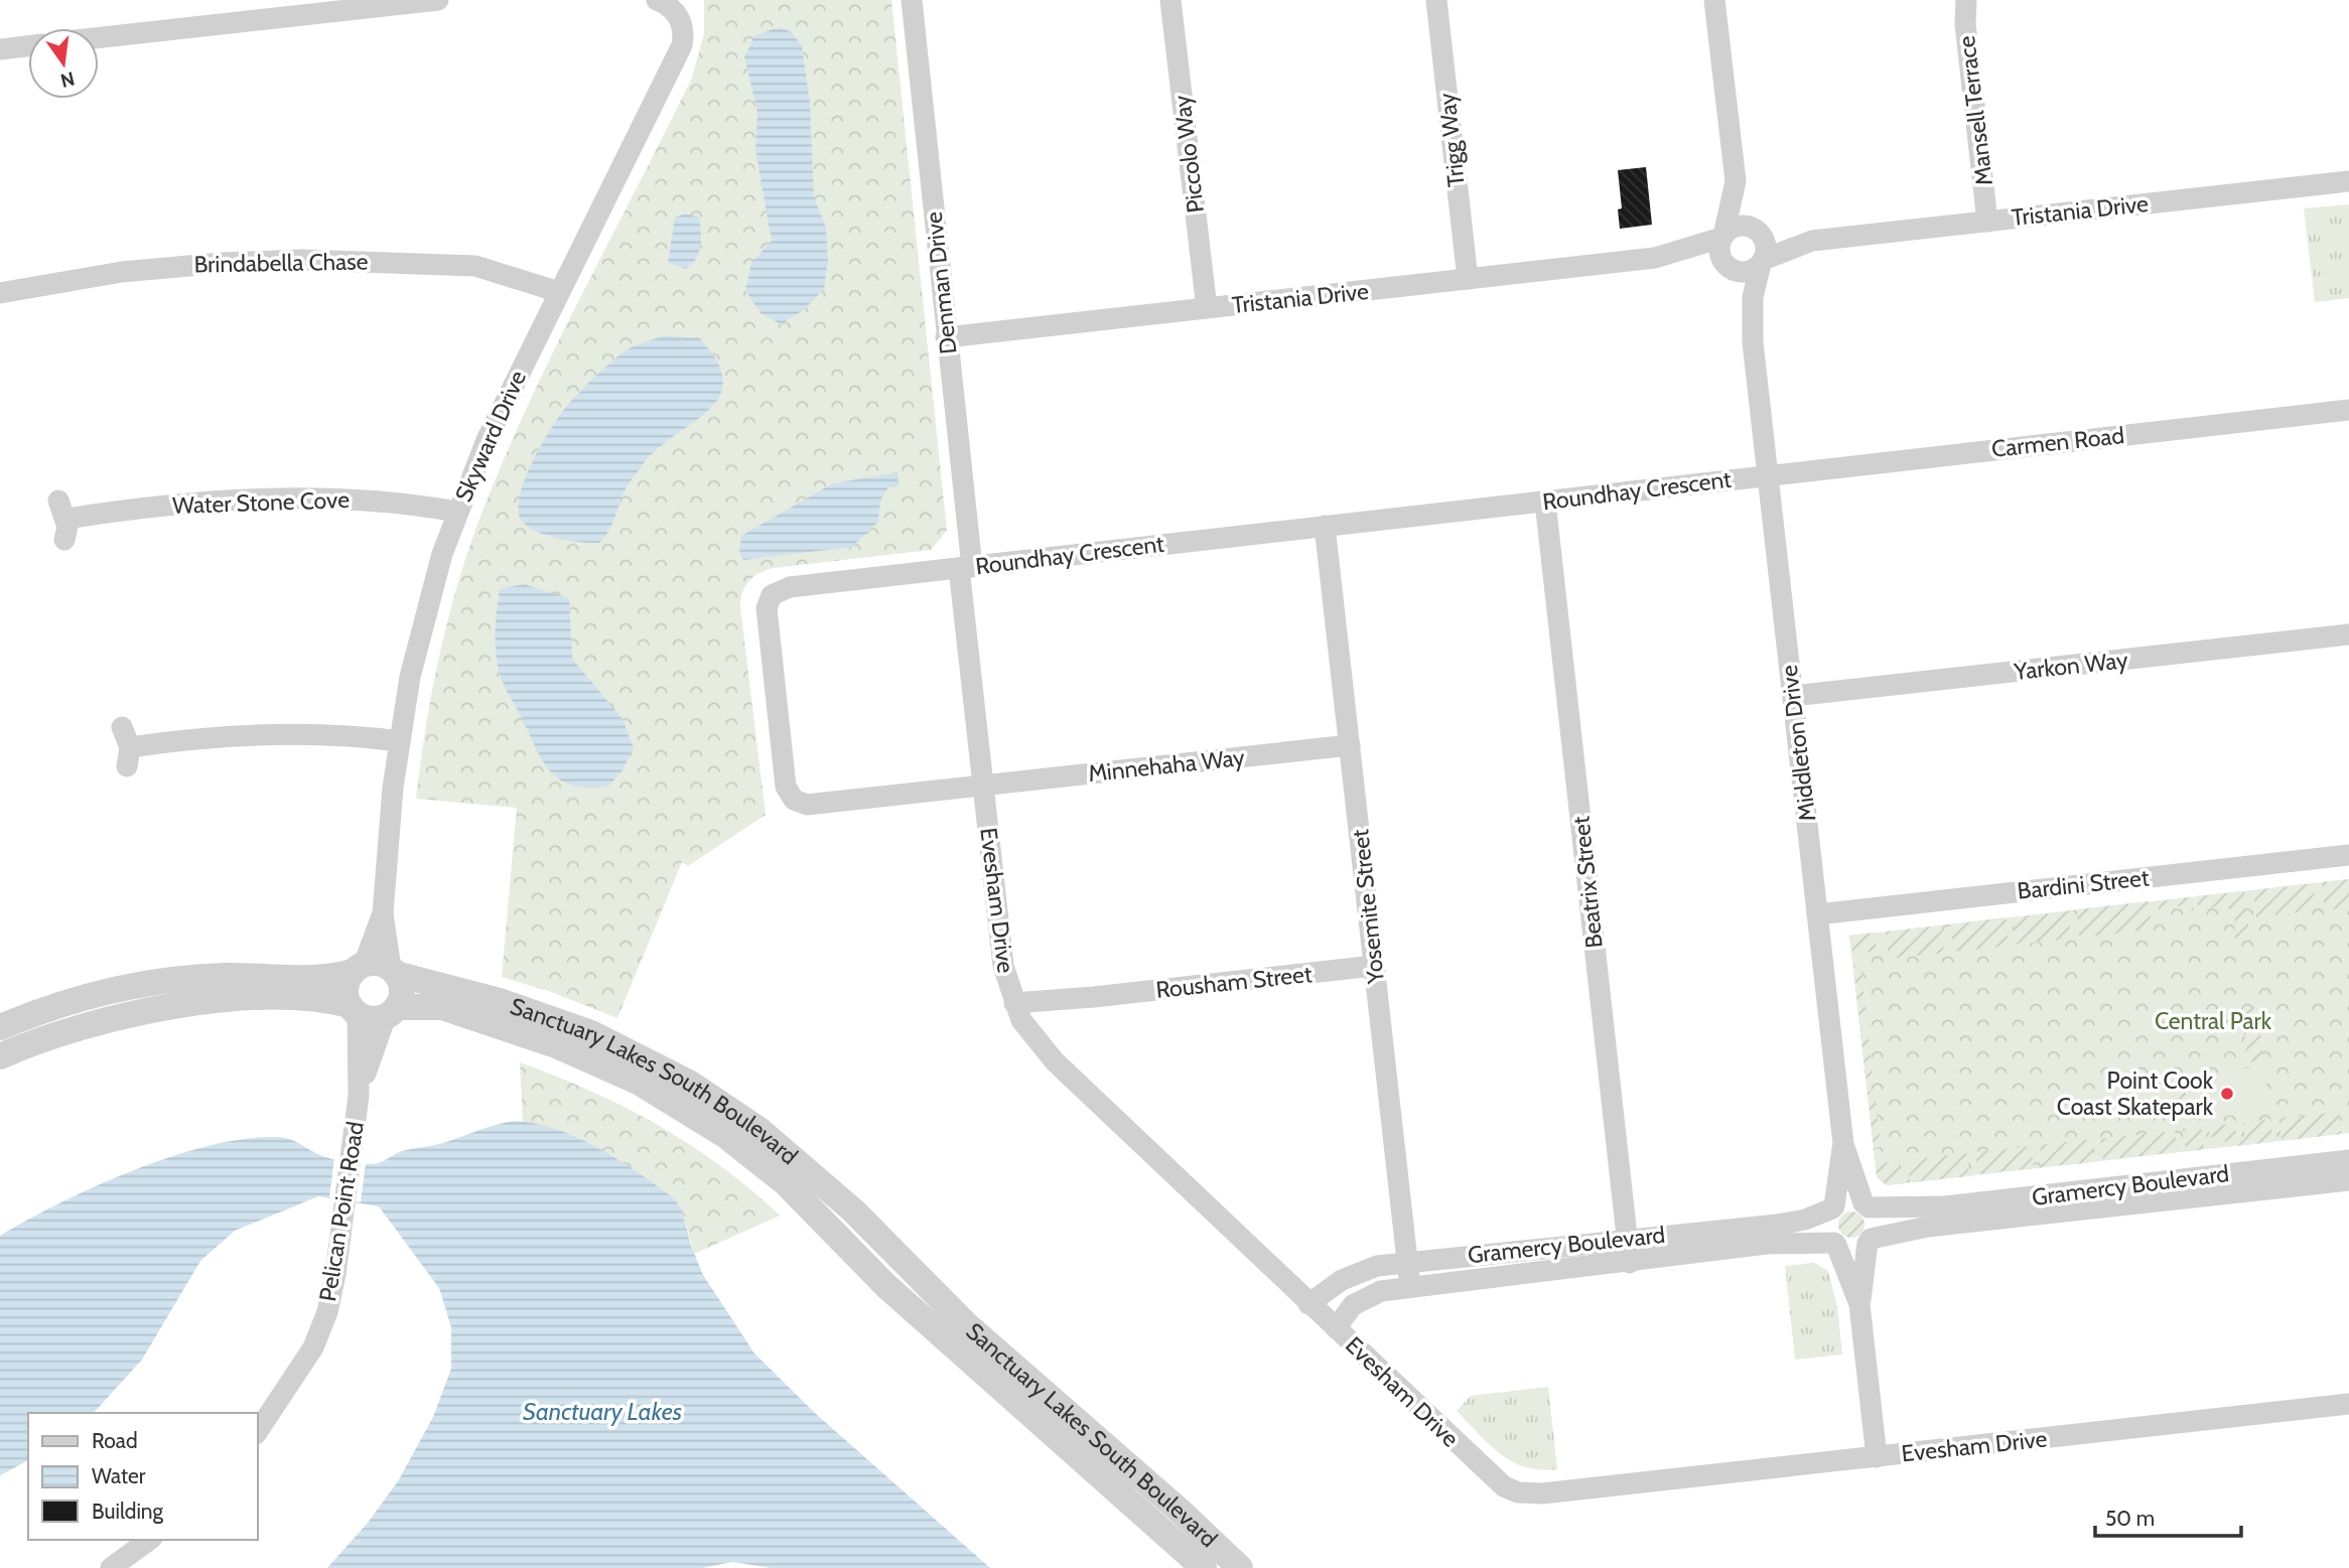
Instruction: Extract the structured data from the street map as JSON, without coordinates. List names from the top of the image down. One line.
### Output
{"streets":{"street":["Mansell Terrace","Trigg Way","Piccolo Way","Tristania Drive","Brindabella Chase","Denman Drive","Skyward Drive","Carmen Road","Roundhay Crescent","Water Stone Cove","Yarkon Way","Middleton Drive","Minnehaha Way","Beatrix Street","Bardini Street","Evesham Drive","Yosemite Street","Rousham Street","Sanctuary Lakes South Boulevard","Gramercy Boulevard","Pelican Point Road"]},"crossings":[["Mansell Terrace","Tristania Drive"],["Trigg Way","Tristania Drive"],["Piccolo Way","Tristania Drive"],["Tristania Drive","Denman Drive"],["Tristania Drive","Middleton Drive"],["Brindabella Chase","Skyward Drive"],["Denman Drive","Roundhay Crescent"],["Denman Drive","Evesham Drive"],["Skyward Drive","Water Stone Cove"],["Skyward Drive","Sanctuary Lakes South Boulevard"],["Skyward Drive","Pelican Point Road"],["Carmen Road","Roundhay Crescent"],["Carmen Road","Middleton Drive"],["Roundhay Crescent","Middleton Drive"],["Roundhay Crescent","Minnehaha Way"],["Roundhay Crescent","Beatrix Street"],["Roundhay Crescent","Evesham Drive"],["Roundhay Crescent","Yosemite Street"],["Yarkon Way","Middleton Drive"],["Middleton Drive","Bardini Street"],["Middleton Drive","Gramercy Boulevard"],["Minnehaha Way","Evesham Drive"],["Minnehaha Way","Yosemite Street"],["Beatrix Street","Gramercy Boulevard"],["Evesham Drive","Rousham Street"],["Evesham Drive","Gramercy Boulevard"],["Yosemite Street","Rousham Street"],["Yosemite Street","Gramercy Boulevard"],["Sanctuary Lakes South Boulevard","Pelican Point Road"]],"water":["Sanctuary Lakes"],"parks":["Central Park"],"places":["Point Cook Coast Skatepark"],"legend":["Road","Water","Building"],"scale_bar":"50 m","north":"bottom"}
